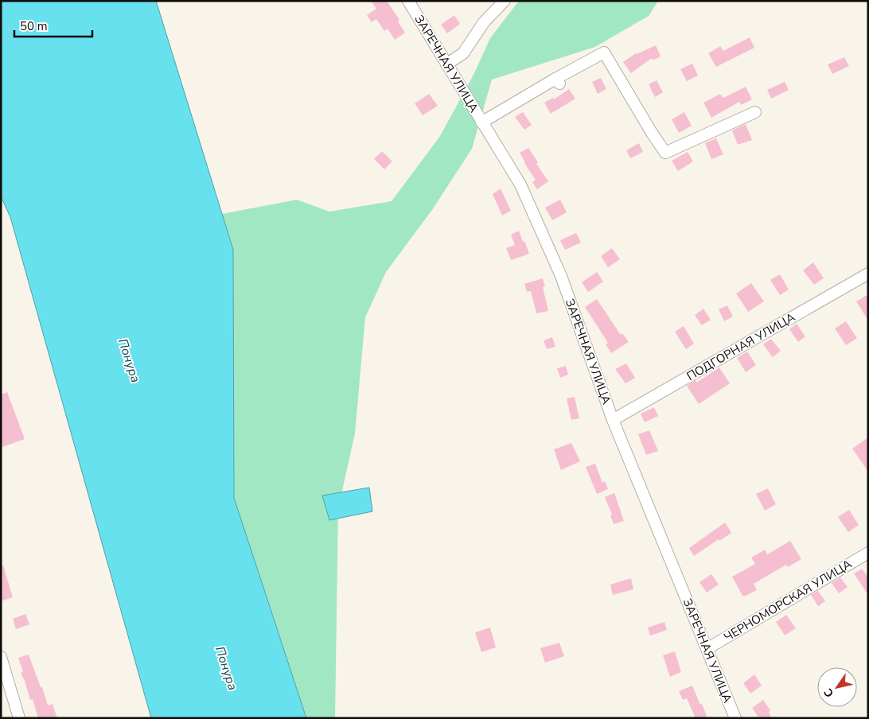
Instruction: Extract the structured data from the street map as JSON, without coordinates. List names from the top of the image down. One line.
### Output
{"streets":{"street":["ЗАРЕЧНАЯ УЛИЦА","ПОДГОРНАЯ УЛИЦА","ЧЕРНОМОРСКАЯ УЛИЦА"]},"crossings":[["ЗАРЕЧНАЯ УЛИЦА","ПОДГОРНАЯ УЛИЦА"],["ЗАРЕЧНАЯ УЛИЦА","ЧЕРНОМОРСКАЯ УЛИЦА"]],"water":["Понура"],"scale_bar":"50 m","north":"bottom left"}
